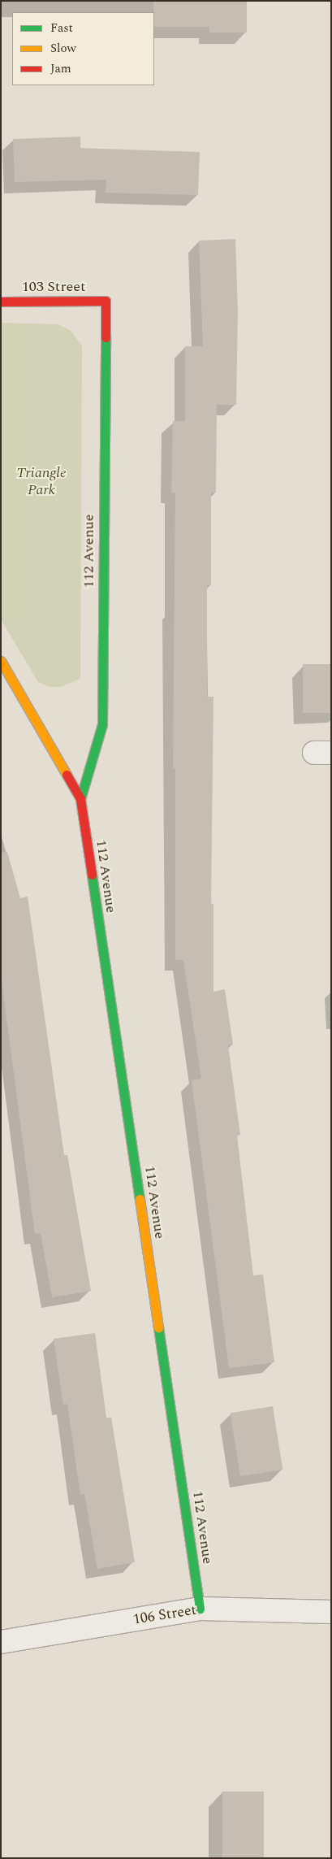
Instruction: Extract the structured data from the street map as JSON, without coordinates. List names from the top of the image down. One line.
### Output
{"streets":{"street":["103 Street","112 Avenue","106 Street"]},"crossings":[["103 Street","112 Avenue"],["112 Avenue","106 Street"]],"parks":["Triangle Park"],"legend":["Fast","Slow","Jam"]}
